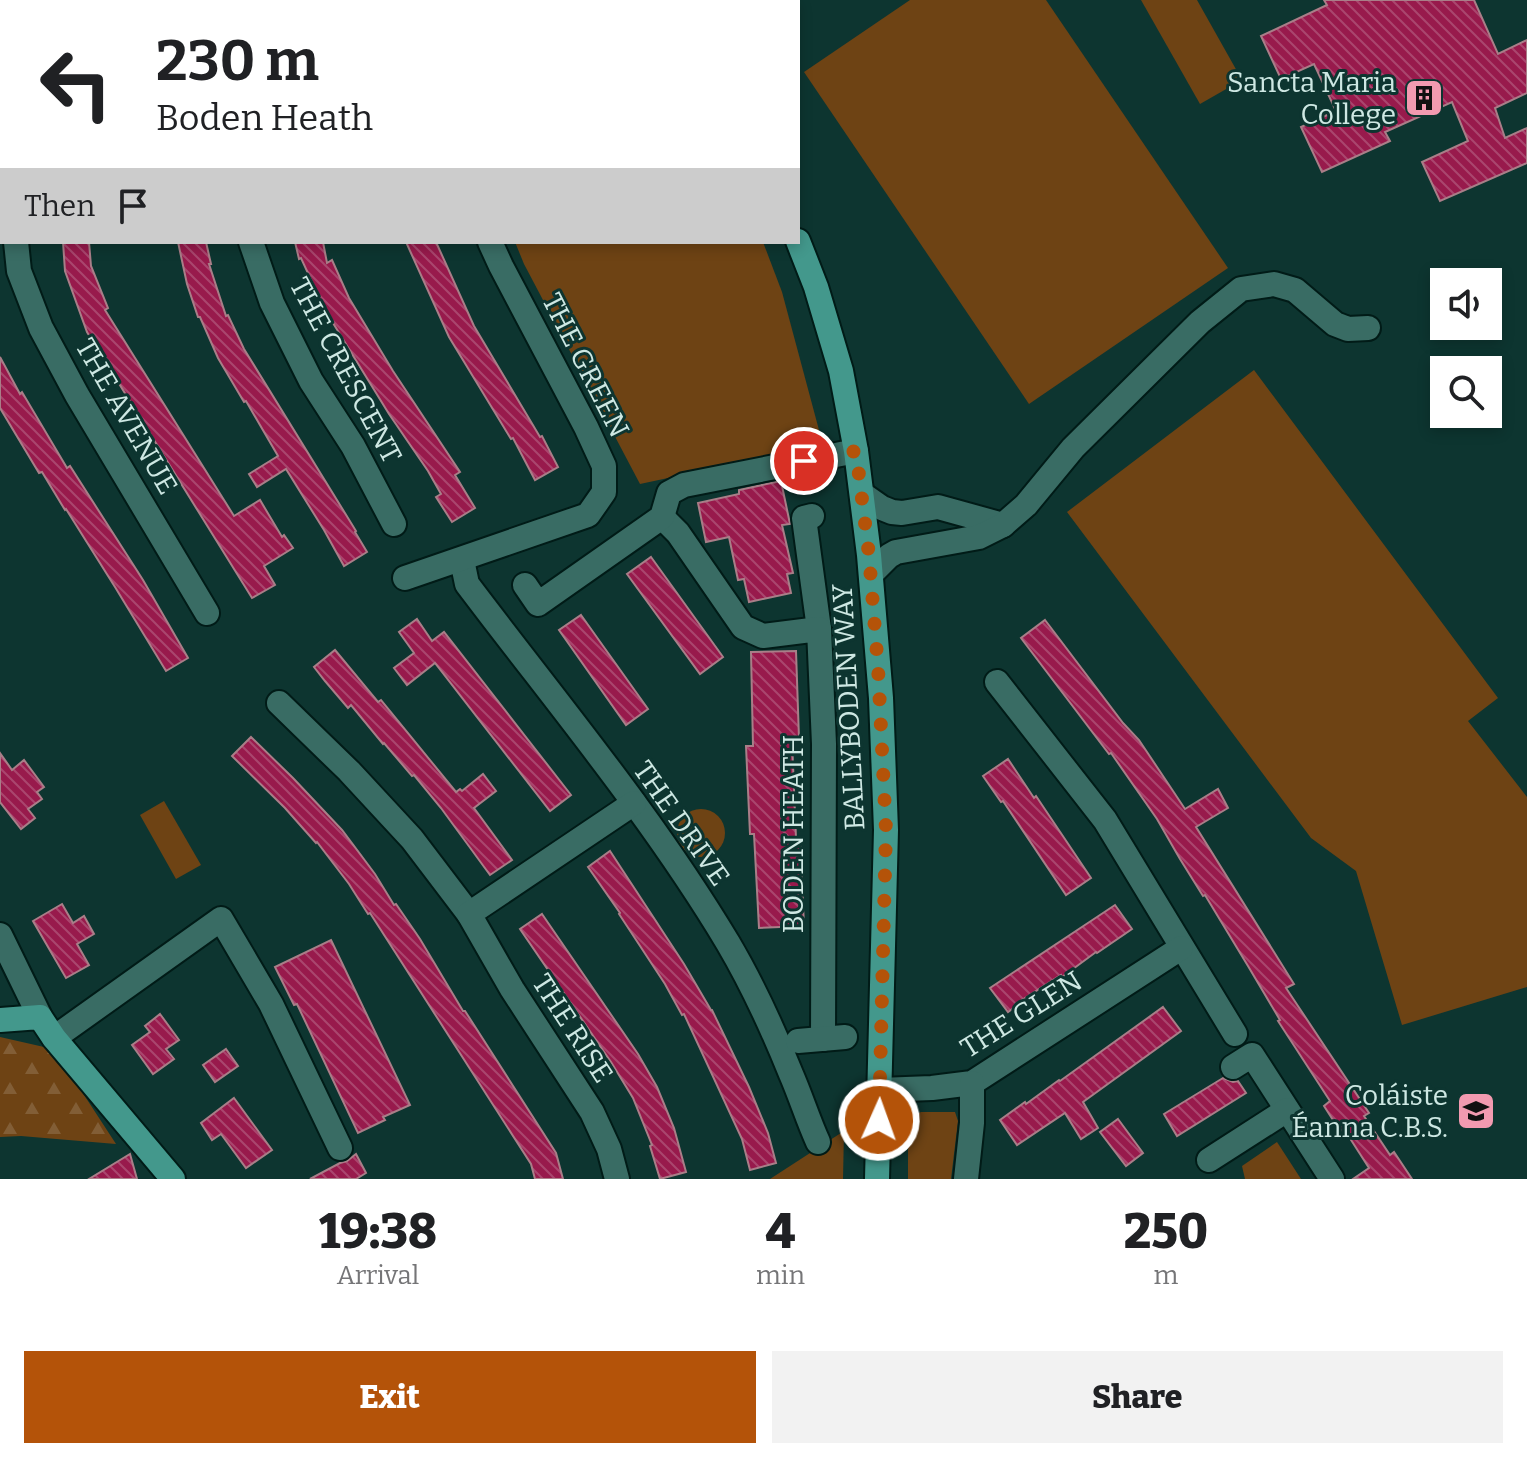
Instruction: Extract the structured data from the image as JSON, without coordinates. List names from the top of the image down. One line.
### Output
{"streets":{"main road":["BALLYBODEN WAY"],"street":["THE GREEN","THE CRESCENT","THE AVENUE","THE DRIVE","BODEN HEATH","THE GLEN","THE RISE"]},"crossings":[["THE GREEN","THE DRIVE"],["BALLYBODEN WAY","THE GLEN"]],"places":{"building":["Sancta Maria College"],"school or university":["Coláiste Éanna C.B.S."]},"page":{"turn":["230 m","Boden Heath"],"then":"Then","eta":["19:38","Arrival","4","min","250","m"],"buttons":["Exit","Share"]}}
